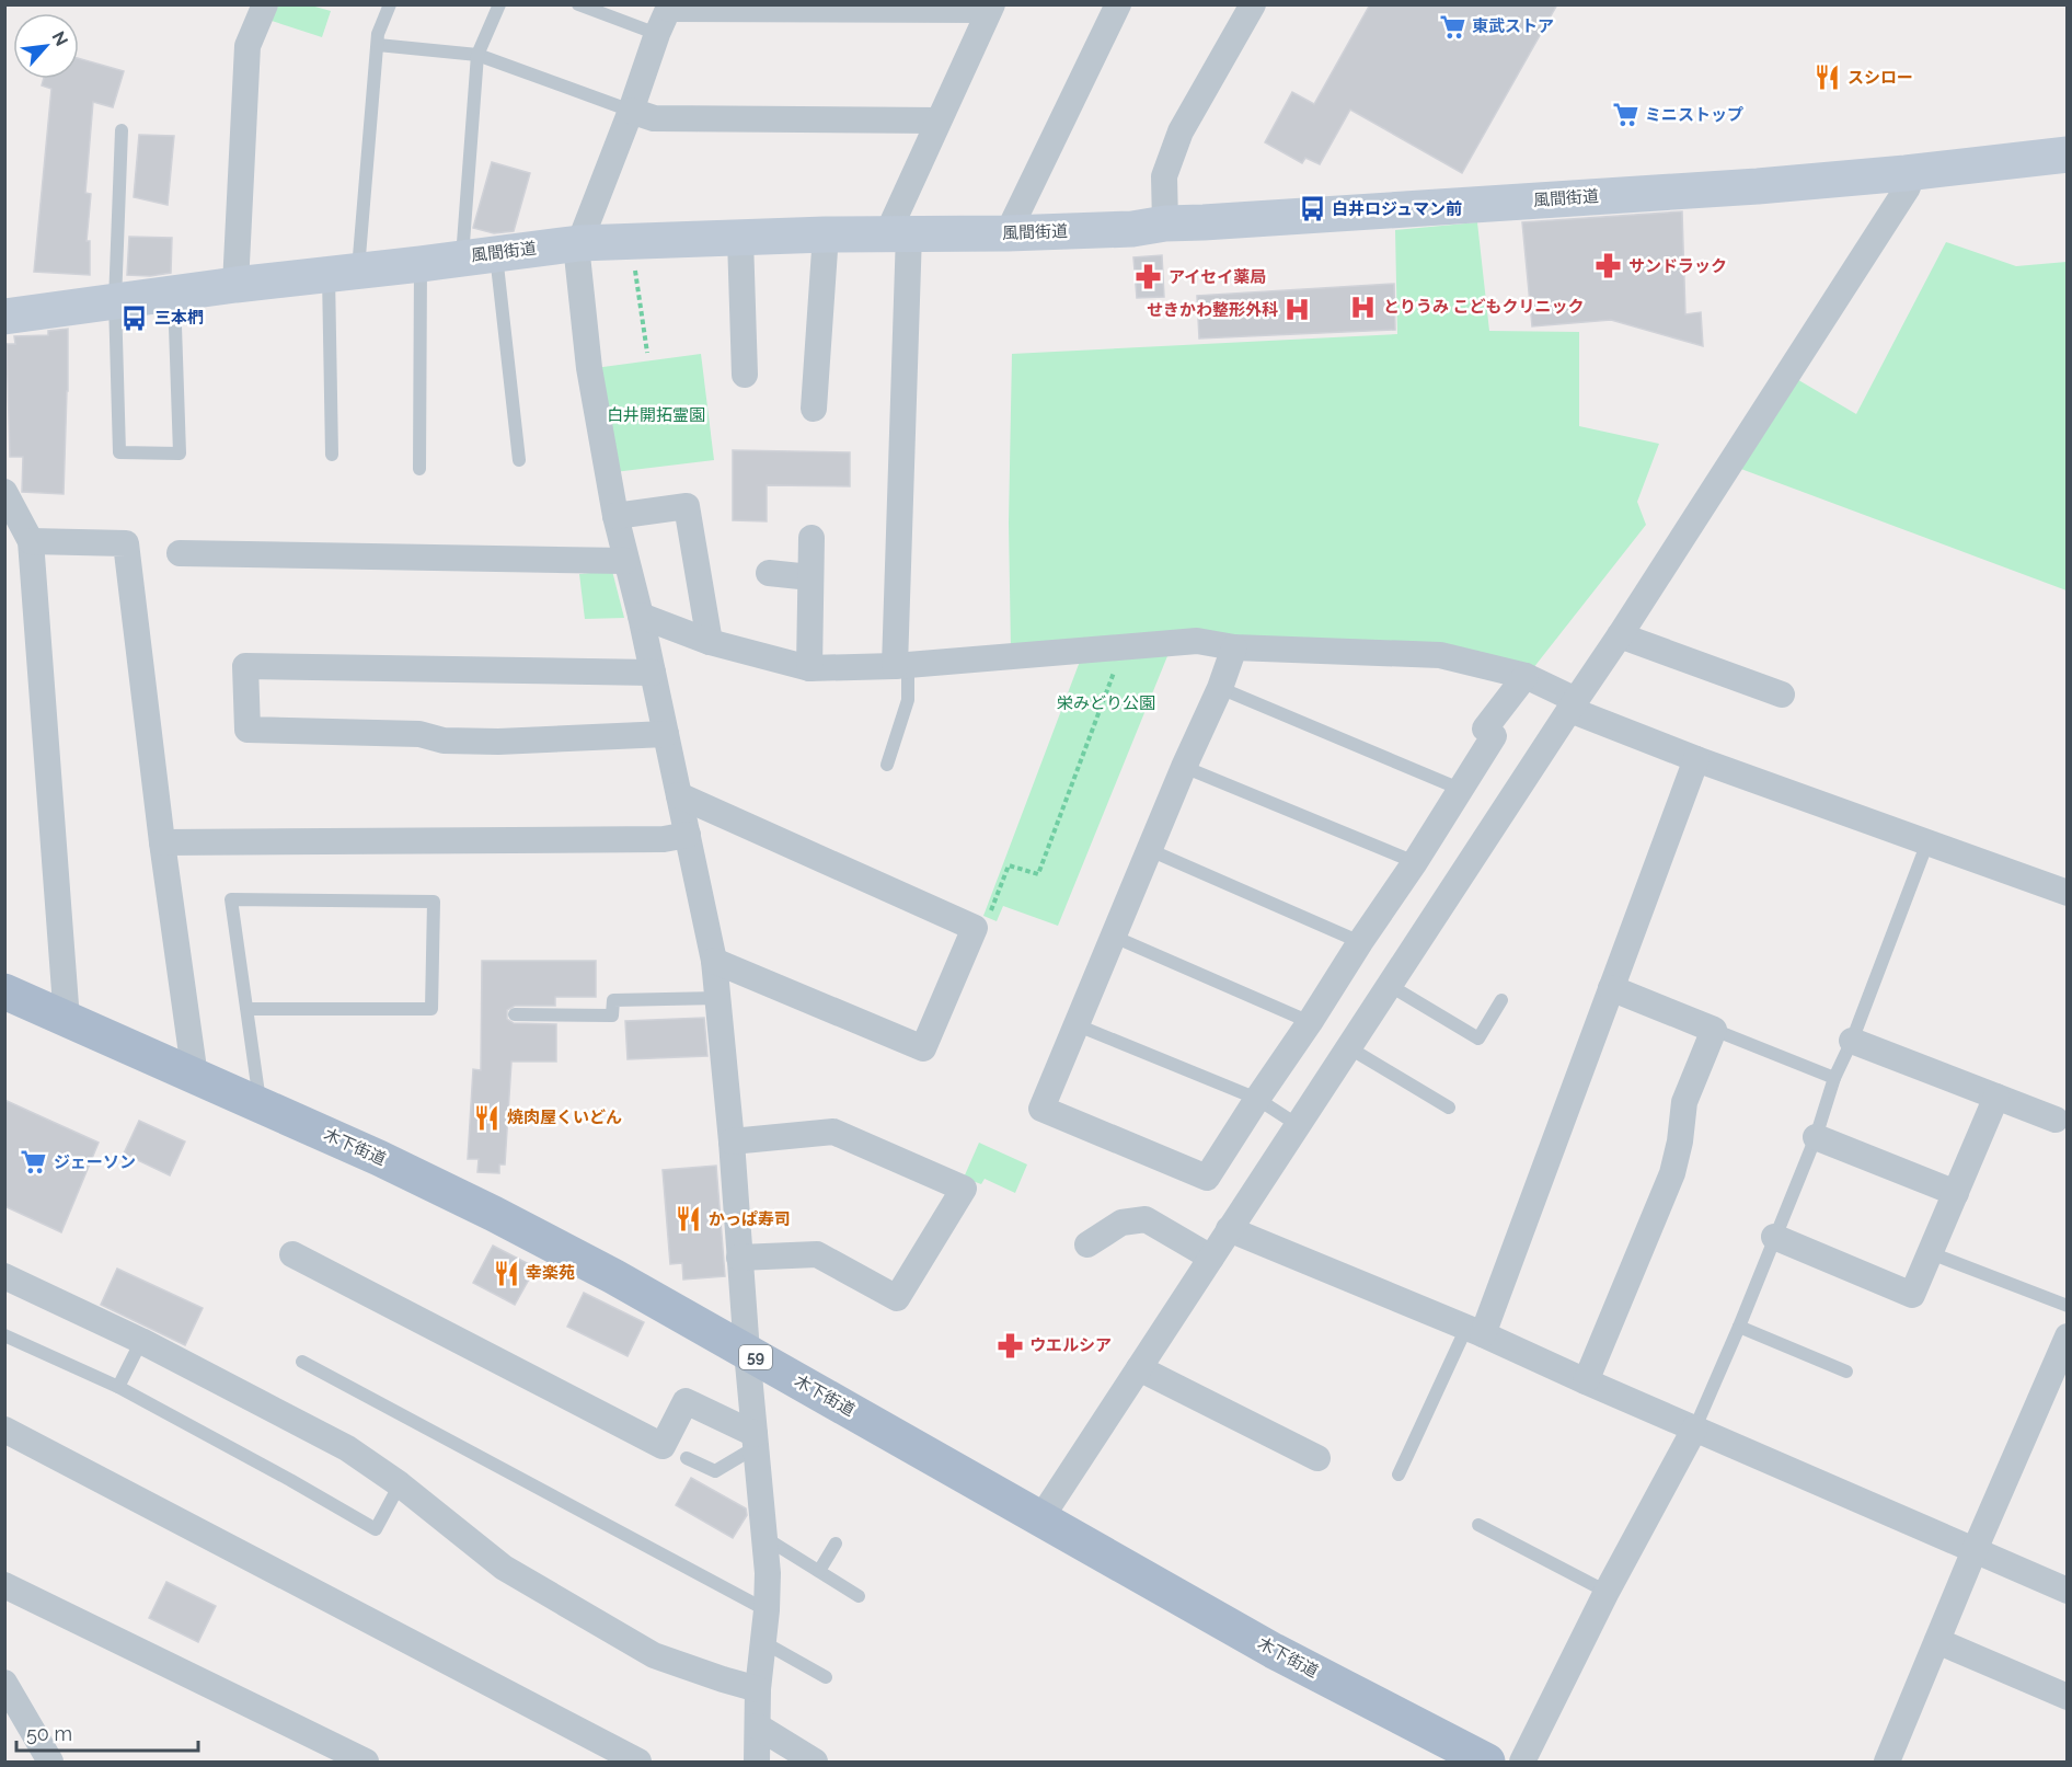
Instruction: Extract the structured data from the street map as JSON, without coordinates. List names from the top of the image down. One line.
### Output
{"streets":{"main road":["木下街道","59"],"street":["風間街道"]},"parks":["白井開拓霊園","栄みどり公園"],"places":{"supermarket":["東武ストア","ミニストップ","ジェーソン"],"restaurant":["スシロー","焼肉屋くいどん","かっぱ寿司","幸楽苑"],"bus stop":["白井ロジュマン前","三本椚"],"pharmacy":["サンドラック","アイセイ薬局","ウエルシア"],"hospital":["とりうみ こどもクリニック","せきかわ整形外科"]},"scale_bar":"50 m","north":"top right"}
